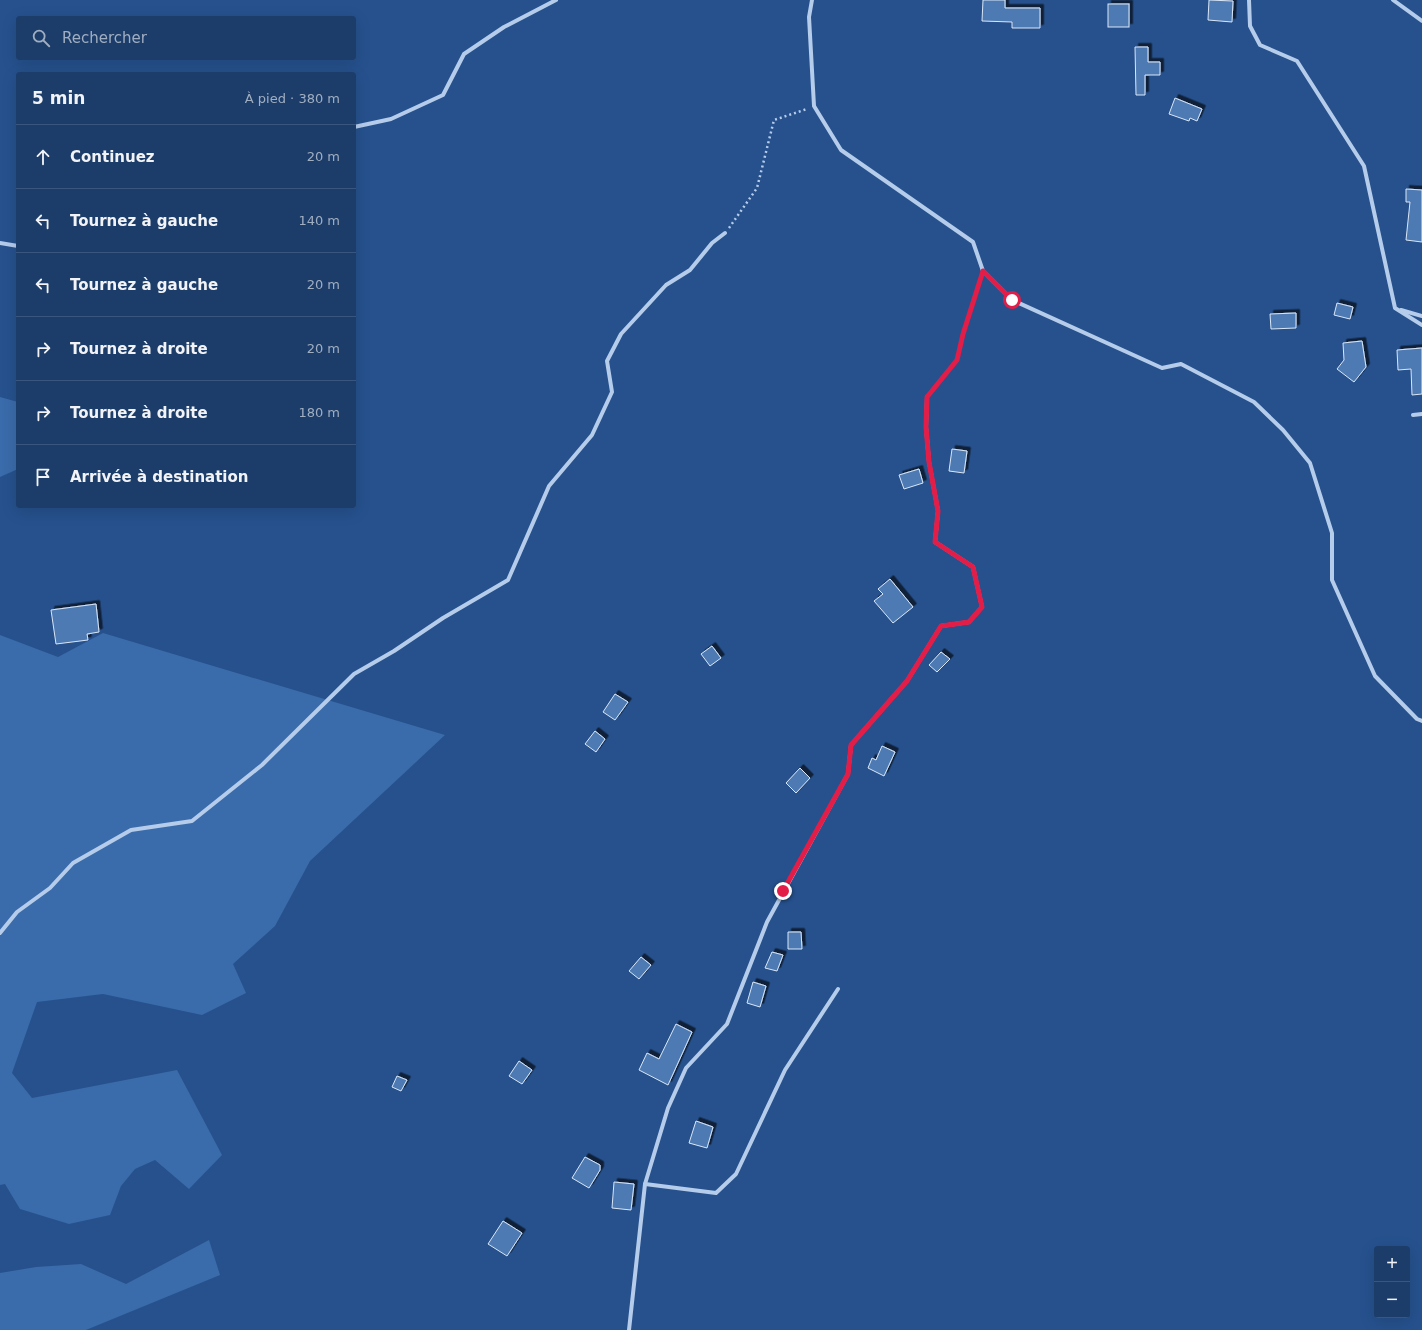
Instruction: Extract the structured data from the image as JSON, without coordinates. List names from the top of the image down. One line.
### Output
{"page":{"search":"Rechercher","heading":["5 min","À pied · 380 m"],"list":[["Continuez","20 m"],["Tournez à gauche","140 m"],["Tournez à gauche","20 m"],["Tournez à droite","20 m"],["Tournez à droite","180 m"],"Arrivée à destination"],"map_buttons":["+","−"]}}
